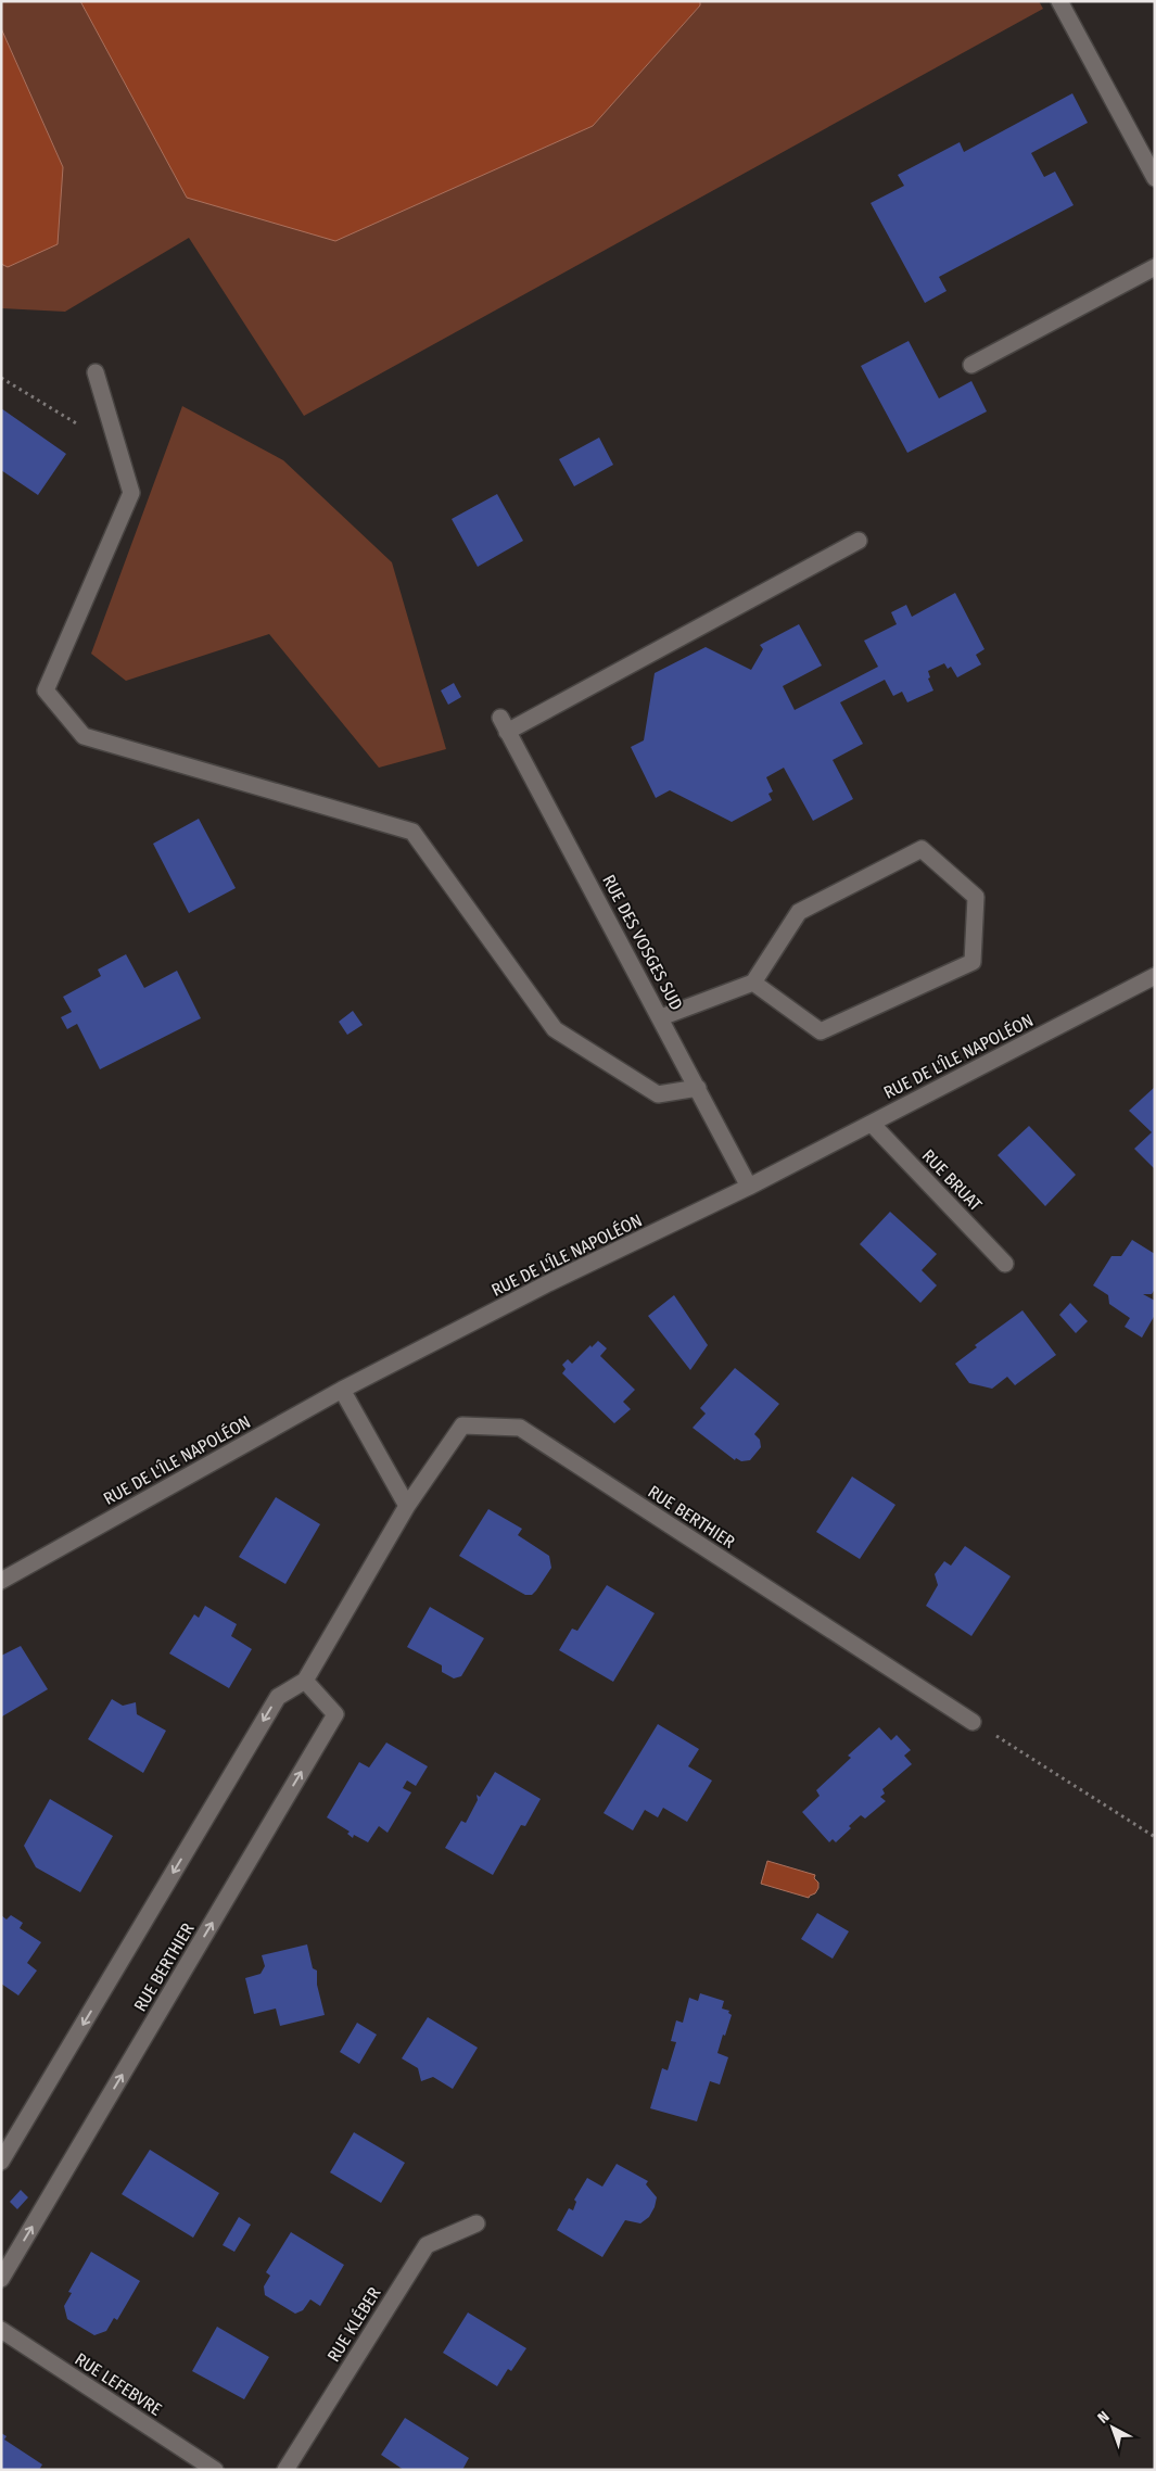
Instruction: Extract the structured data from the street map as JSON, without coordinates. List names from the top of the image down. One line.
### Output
{"streets":{"street":["RUE DES VOSGES SUD","RUE DE L'ÎLE NAPOLÉON","RUE BRUAT","RUE BERTHIER","RUE KLÉBER","RUE LEFEBVRE"]},"crossings":[["RUE DES VOSGES SUD","RUE DE L'ÎLE NAPOLÉON"],["RUE DE L'ÎLE NAPOLÉON","RUE BRUAT"]],"north":"top left"}
